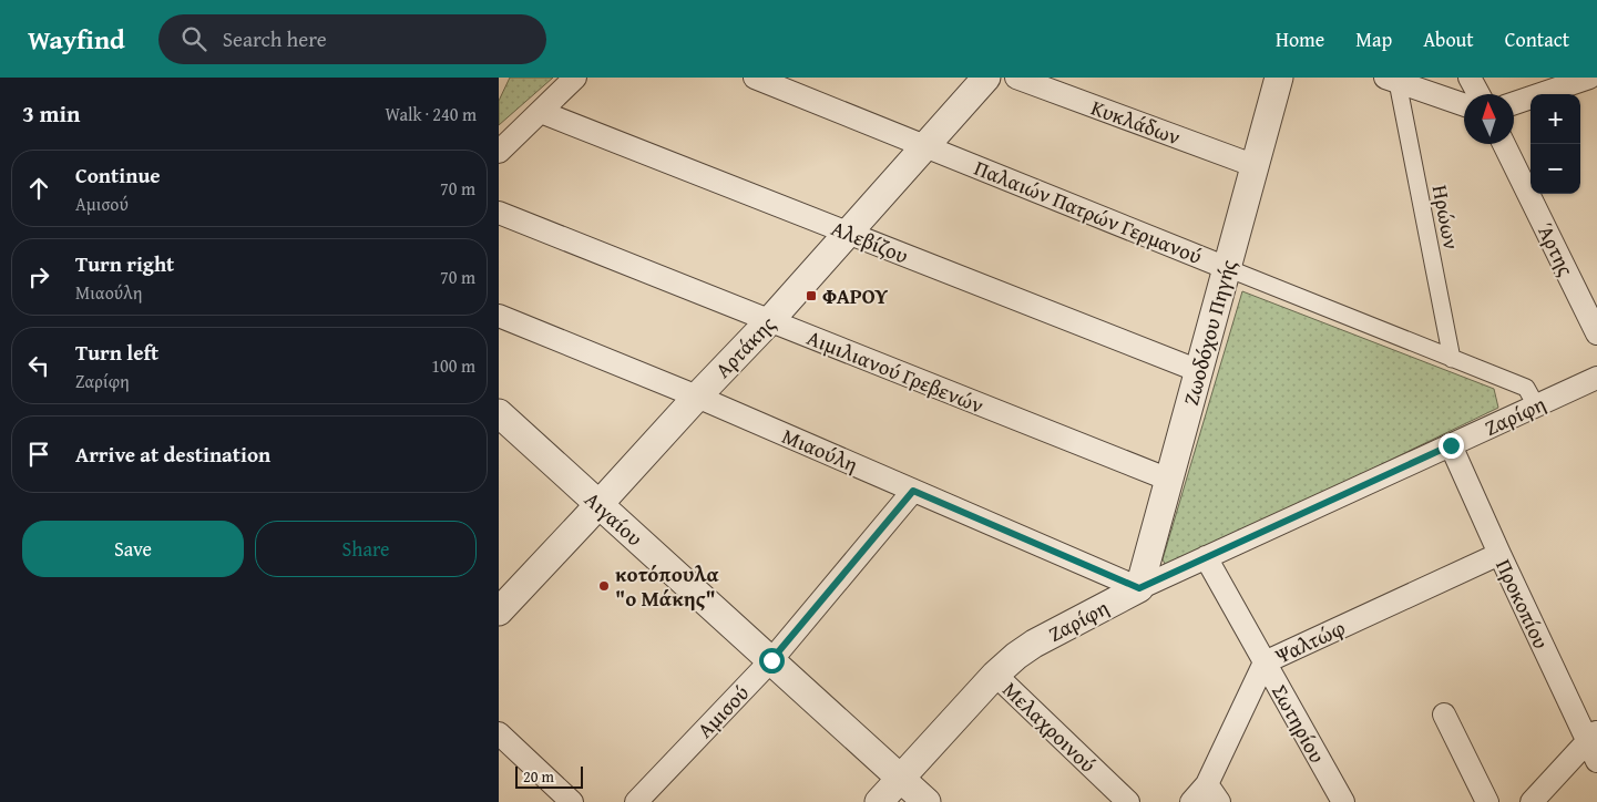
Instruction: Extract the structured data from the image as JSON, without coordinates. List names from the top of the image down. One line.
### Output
{"streets":{"street":["Κυκλάδων","Παλαιών Πατρών Γερμανού","Ηρώων","Αλεβίζου","Άρτης","Ζωοδόχου Πηγής","Αρτάκης","Αιμιλιανού Γρεβενών","Ζαρίφη","Μιαούλη","Αιγαίου","Προκοπίου","Ψαλτώφ","Αμισού","Σωτηρίου","Μελαχροινού"]},"crossings":[["Κυκλάδων","Ζωοδόχου Πηγής"],["Παλαιών Πατρών Γερμανού","Ηρώων"],["Παλαιών Πατρών Γερμανού","Ζωοδόχου Πηγής"],["Παλαιών Πατρών Γερμανού","Αρτάκης"],["Παλαιών Πατρών Γερμανού","Ζαρίφη"],["Αλεβίζου","Ζωοδόχου Πηγής"],["Αλεβίζου","Αρτάκης"],["Ζωοδόχου Πηγής","Αιμιλιανού Γρεβενών"],["Ζωοδόχου Πηγής","Ζαρίφη"],["Ζωοδόχου Πηγής","Μιαούλη"],["Αρτάκης","Αιμιλιανού Γρεβενών"],["Αρτάκης","Μιαούλη"],["Αρτάκης","Αιγαίου"],["Ζαρίφη","Μιαούλη"],["Ζαρίφη","Αιγαίου"],["Ζαρίφη","Προκοπίου"],["Ζαρίφη","Σωτηρίου"],["Ζαρίφη","Μελαχροινού"],["Μιαούλη","Αμισού"],["Αιγαίου","Αμισού"],["Προκοπίου","Ψαλτώφ"],["Ψαλτώφ","Σωτηρίου"]],"places":{"transit":["ΦΑΡΟΥ"],"other":["κοτόπουλα \"ο Μάκης\""]},"scale_bar":"20 m","north":"top","page":{"header":"Wayfind","search":"Search here","nav":["Home","Map","About","Contact"],"heading":["3 min","Walk · 240 m"],"map_buttons":["+","−"],"list":[["Continue","Αμισού","70 m"],["Turn right","Μιαούλη","70 m"],["Turn left","Ζαρίφη","100 m"],"Arrive at destination"],"buttons":["Save","Share"],"scale":"20 m"}}
